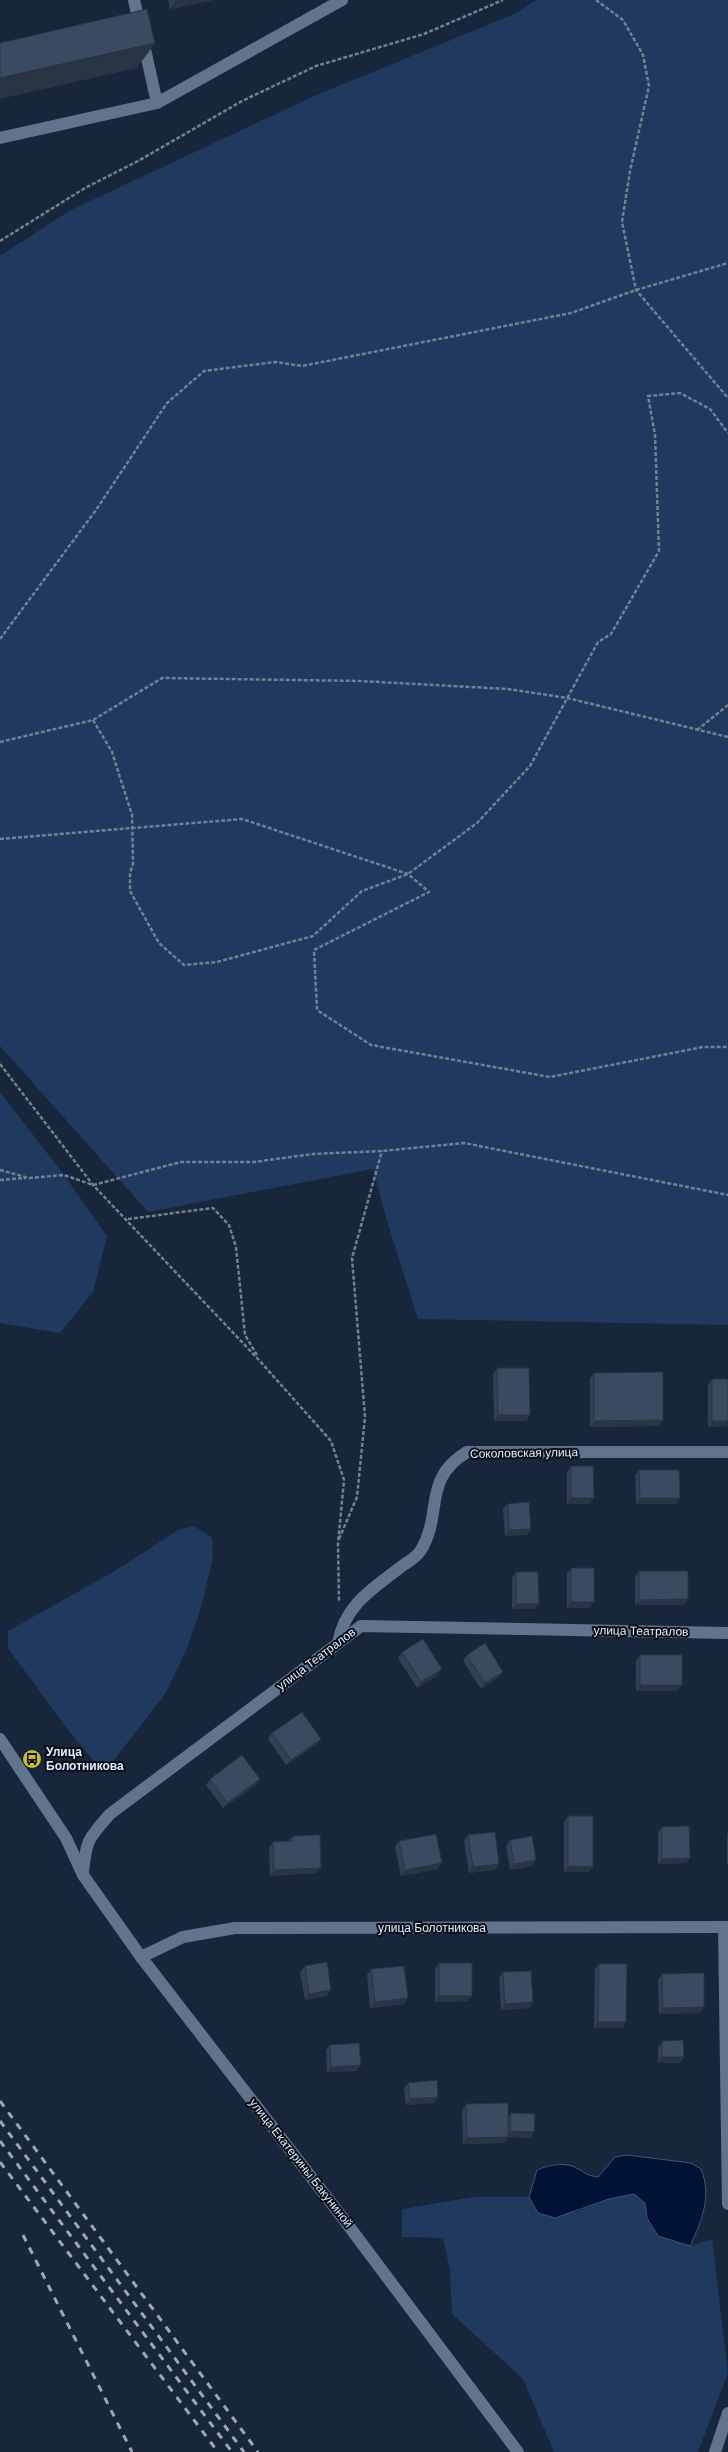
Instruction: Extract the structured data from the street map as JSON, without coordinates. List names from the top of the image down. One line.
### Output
{"streets":{"street":["Соколовская улица","улица Театралов","улица Болотникова","улица Екатерины Бакуниной"]},"crossings":[["Соколовская улица","улица Театралов"],["улица Театралов","улица Екатерины Бакуниной"],["улица Болотникова","улица Екатерины Бакуниной"]],"places":{"bus stop":["Улица Болотникова"]}}
